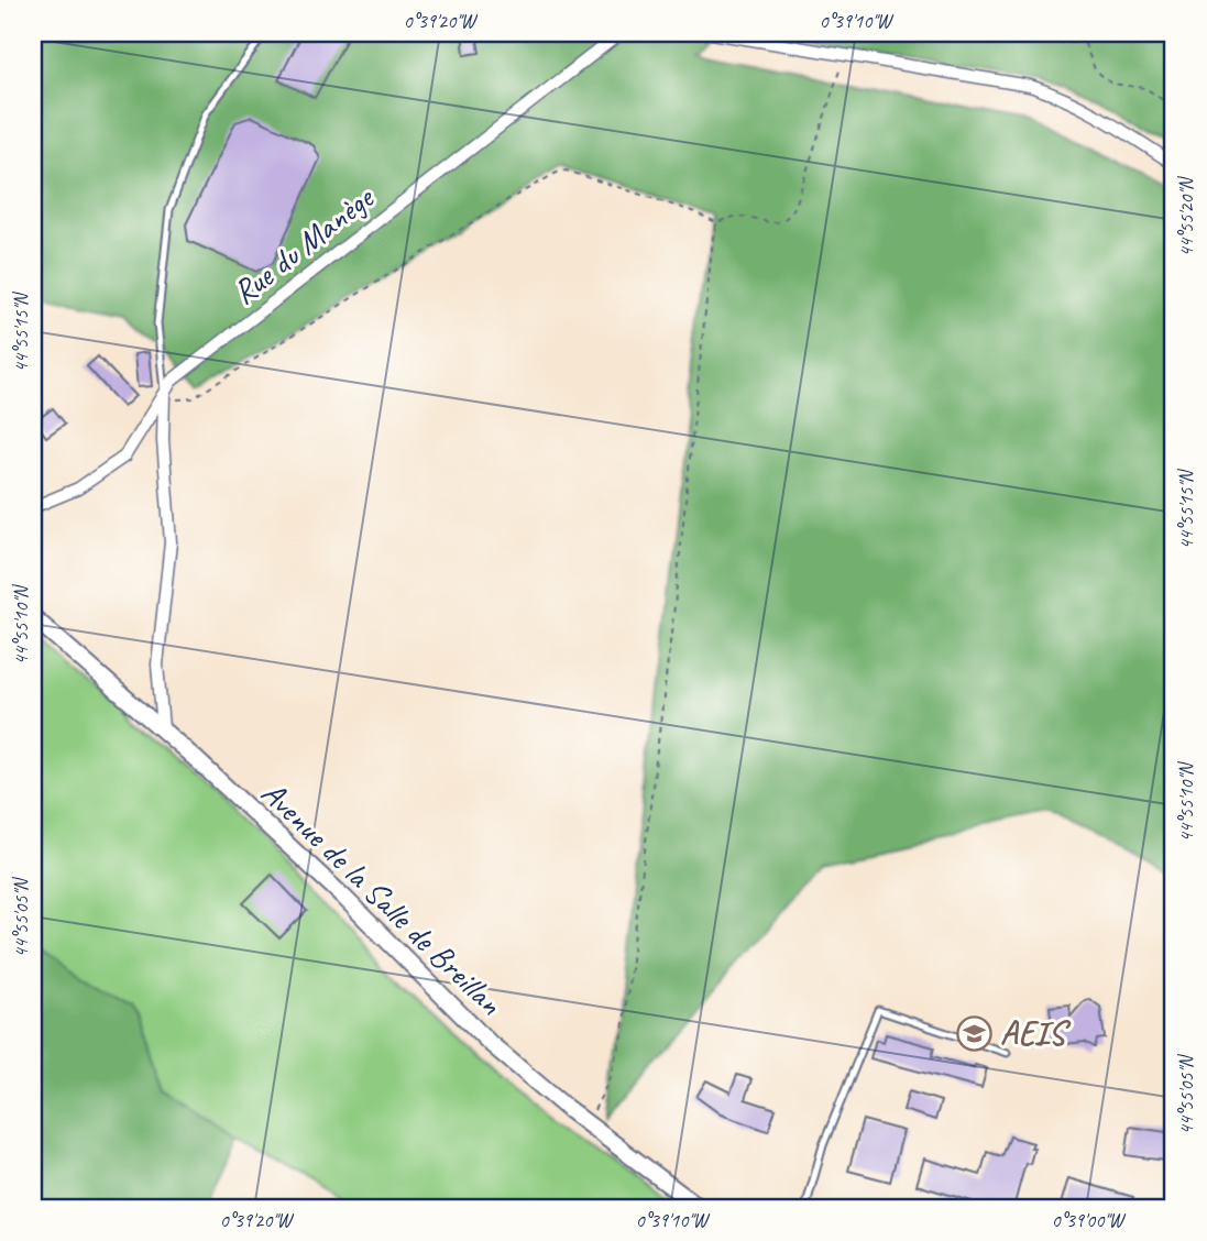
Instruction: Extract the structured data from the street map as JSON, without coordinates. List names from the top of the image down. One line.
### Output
{"streets":{"street":["Rue du Manège","Avenue de la Salle de Breillan"]},"places":{"school or university":["AEIS"]},"coordinates":["0°39'20\"W","0°39'10\"W","44°55'20\"N","44°55'15\"N","44°55'10\"N","44°55'05\"N","0°39'00\"W"]}
